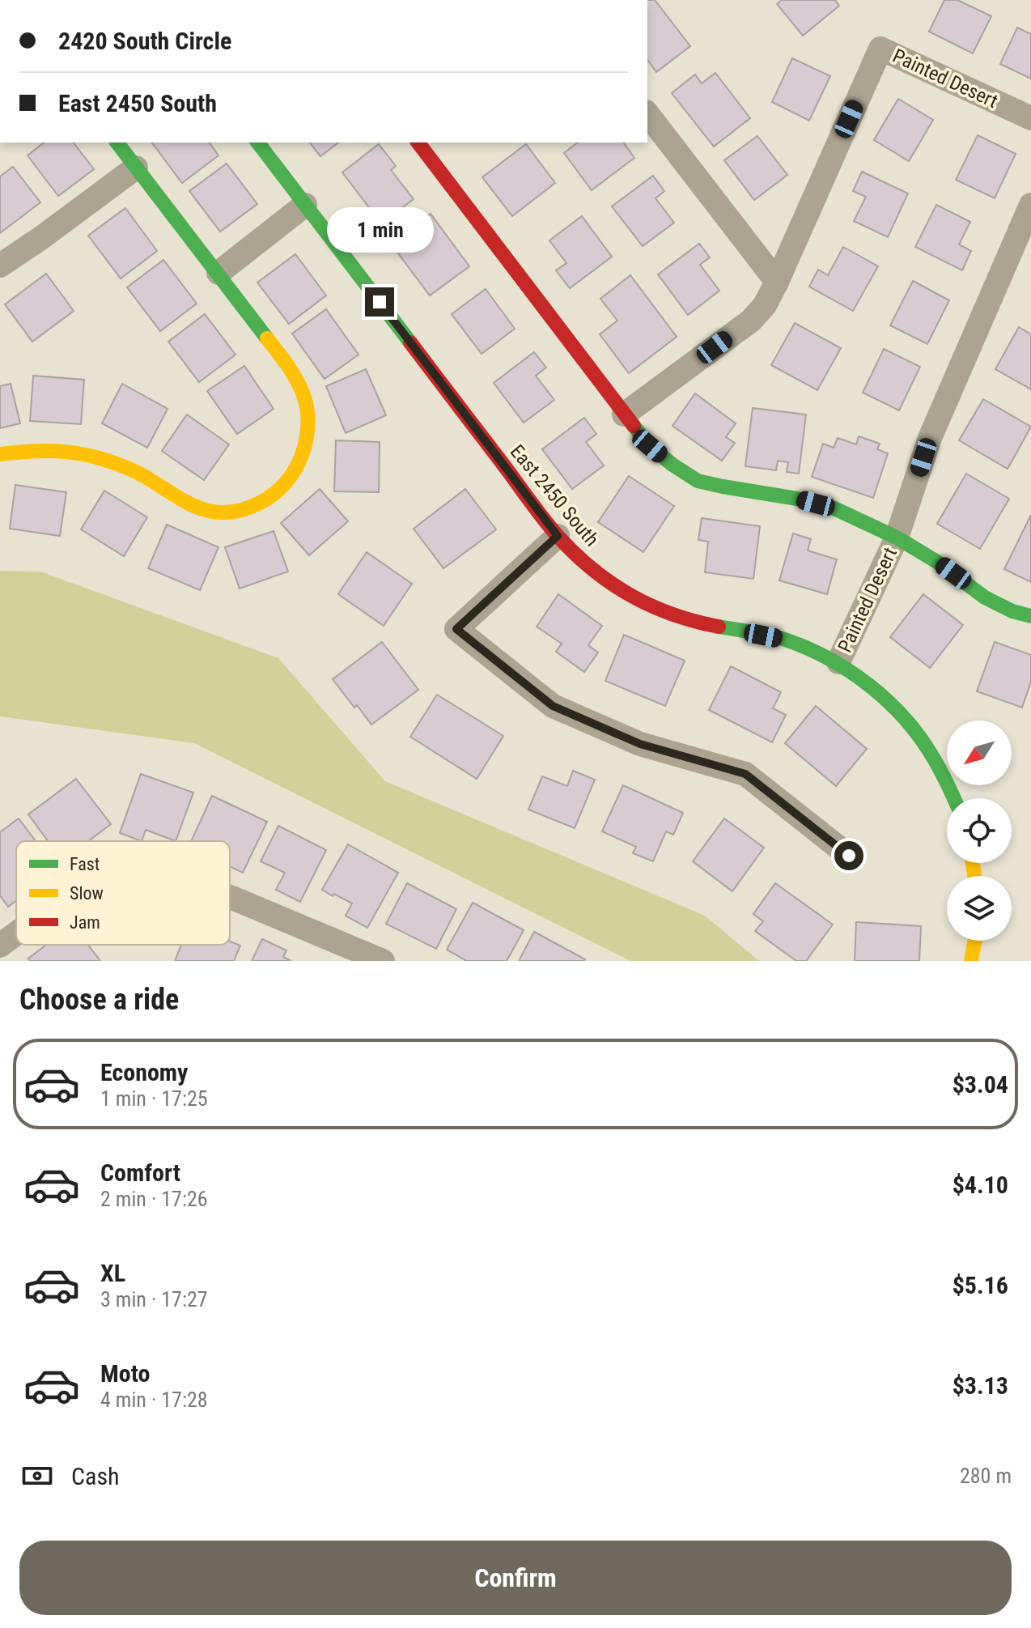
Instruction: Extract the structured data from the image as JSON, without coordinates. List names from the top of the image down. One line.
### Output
{"streets":{"street":["Painted Desert","East 2450 South"]},"crossings":[["Painted Desert","East 2450 South"]],"legend":["Fast","Slow","Jam"],"north":"bottom left","page":{"banner":["2420 South Circle","East 2450 South"],"bubble":"1 min","heading":"Choose a ride","list":[{"name":"Economy","note":"1 min · 17:25","value":"$3.04"},{"name":"Comfort","note":"2 min · 17:26","value":"$4.10"},{"name":"XL","note":"3 min · 17:27","value":"$5.16"},{"name":"Moto","note":"4 min · 17:28","value":"$3.13"}],"pay":["Cash","280 m"],"buttons":"Confirm"}}
